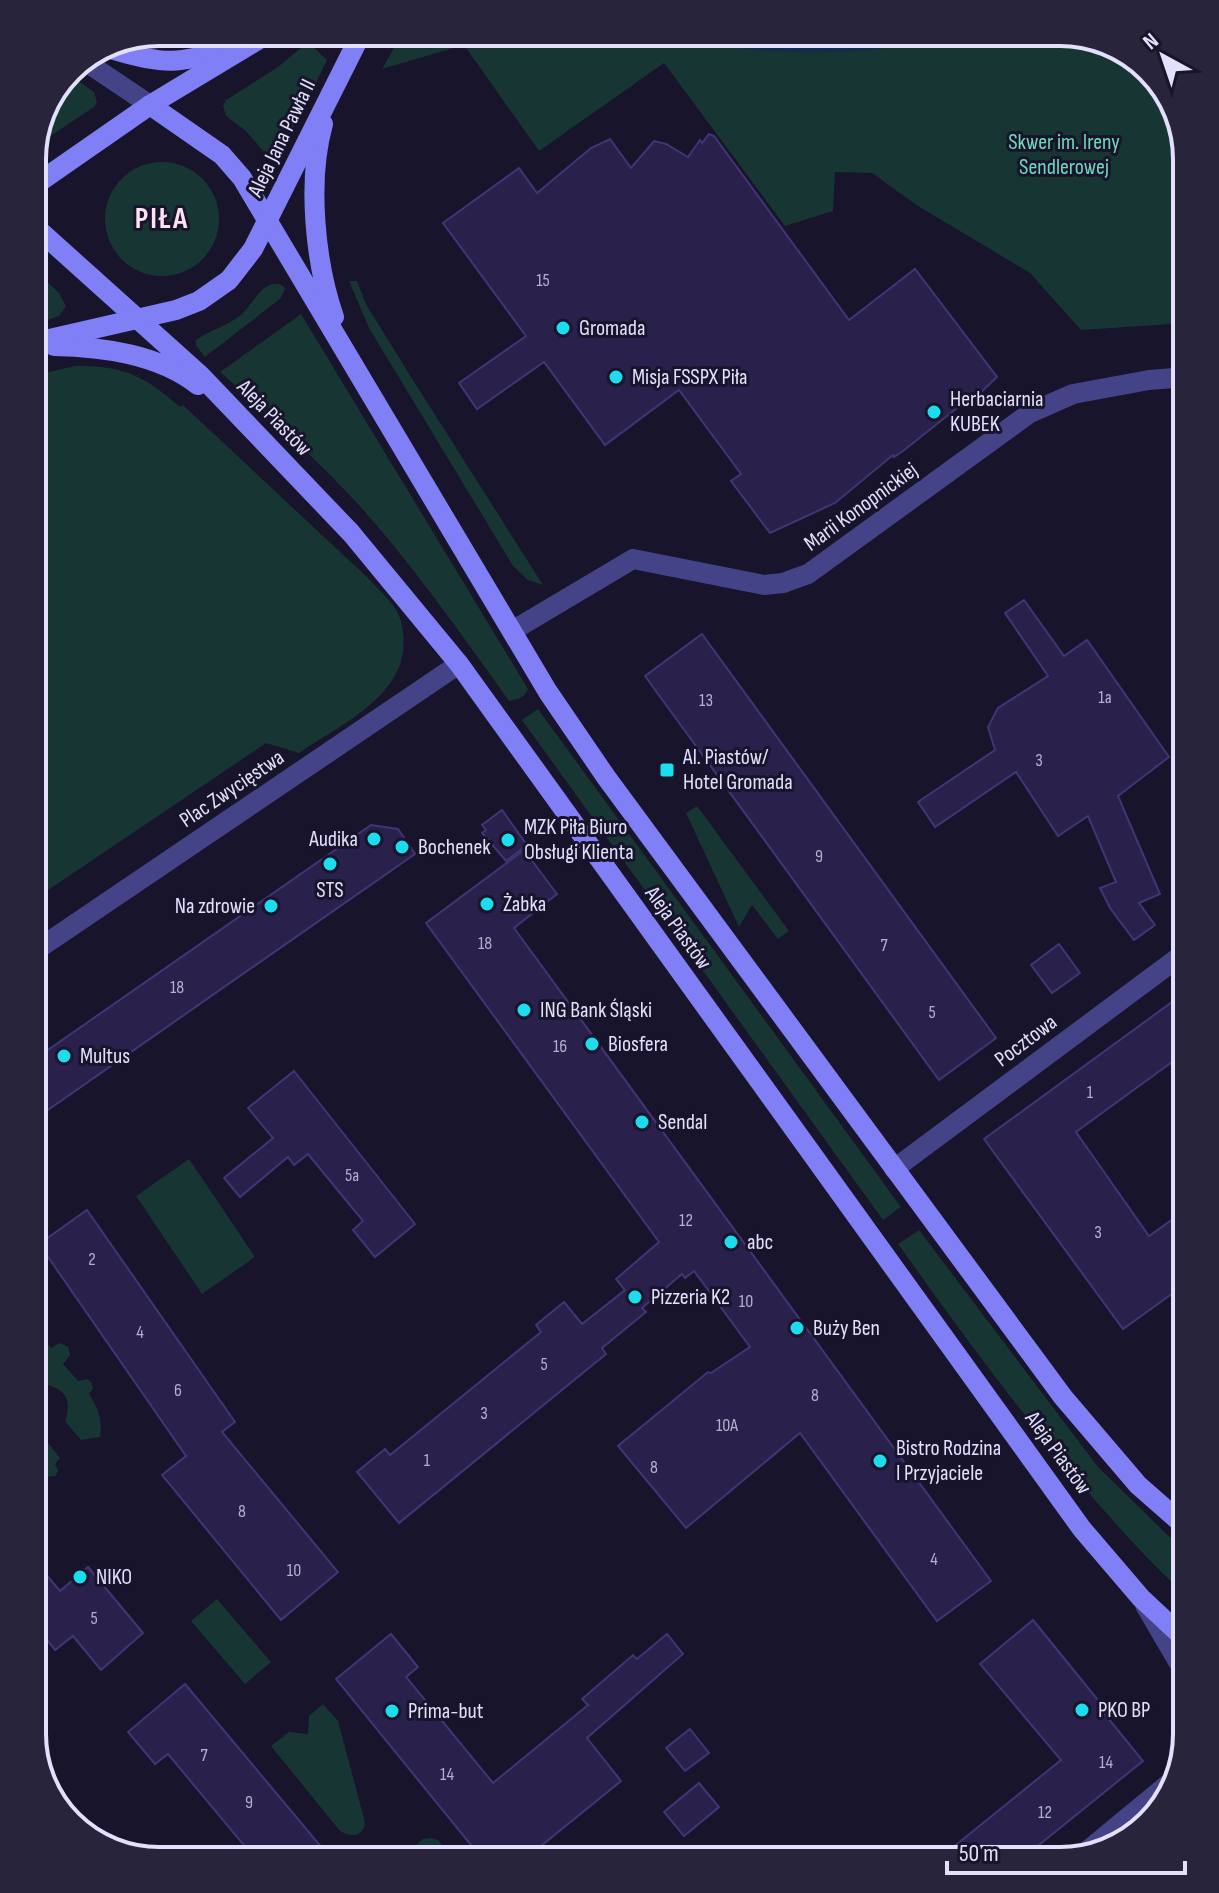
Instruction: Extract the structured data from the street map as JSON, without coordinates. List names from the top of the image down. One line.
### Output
{"streets":{"main road":["Aleja Jana Pawła II","Aleja Piastów"],"street":["Marii Konopnickiej","Plac Zwycięstwa","Pocztowa"]},"crossings":[["Aleja Jana Pawła II","Aleja Piastów"],["Aleja Piastów","Marii Konopnickiej"],["Aleja Piastów","Plac Zwycięstwa"],["Aleja Piastów","Pocztowa"]],"districts":["PIŁA"],"parks":["Skwer im. Ireny Sendlerowej"],"places":{"other":["Gromada","Misja FSSPX Piła","Herbaciarnia KUBEK","Audika","MZK Piła Biuro Obsługi Klienta","Bochenek","STS","Żabka","Na zdrowie","ING Bank Śląski","Biosfera","Multus","Sendal","abc","Pizzeria K2","Buży Ben","Bistro Rodzina I Przyjaciele","NIKO","PKO BP","Prima-but"],"transit":["Al. Piastów/ Hotel Gromada"]},"house_numbers":["15","1a","13","3","9","18","7","18","5","16","1","5a","12","3","2","10","4","5","6","8","3","10A","1","8","8","4","10","5","7","14","14","9","12"],"scale_bar":"50 m","north":"top left"}
